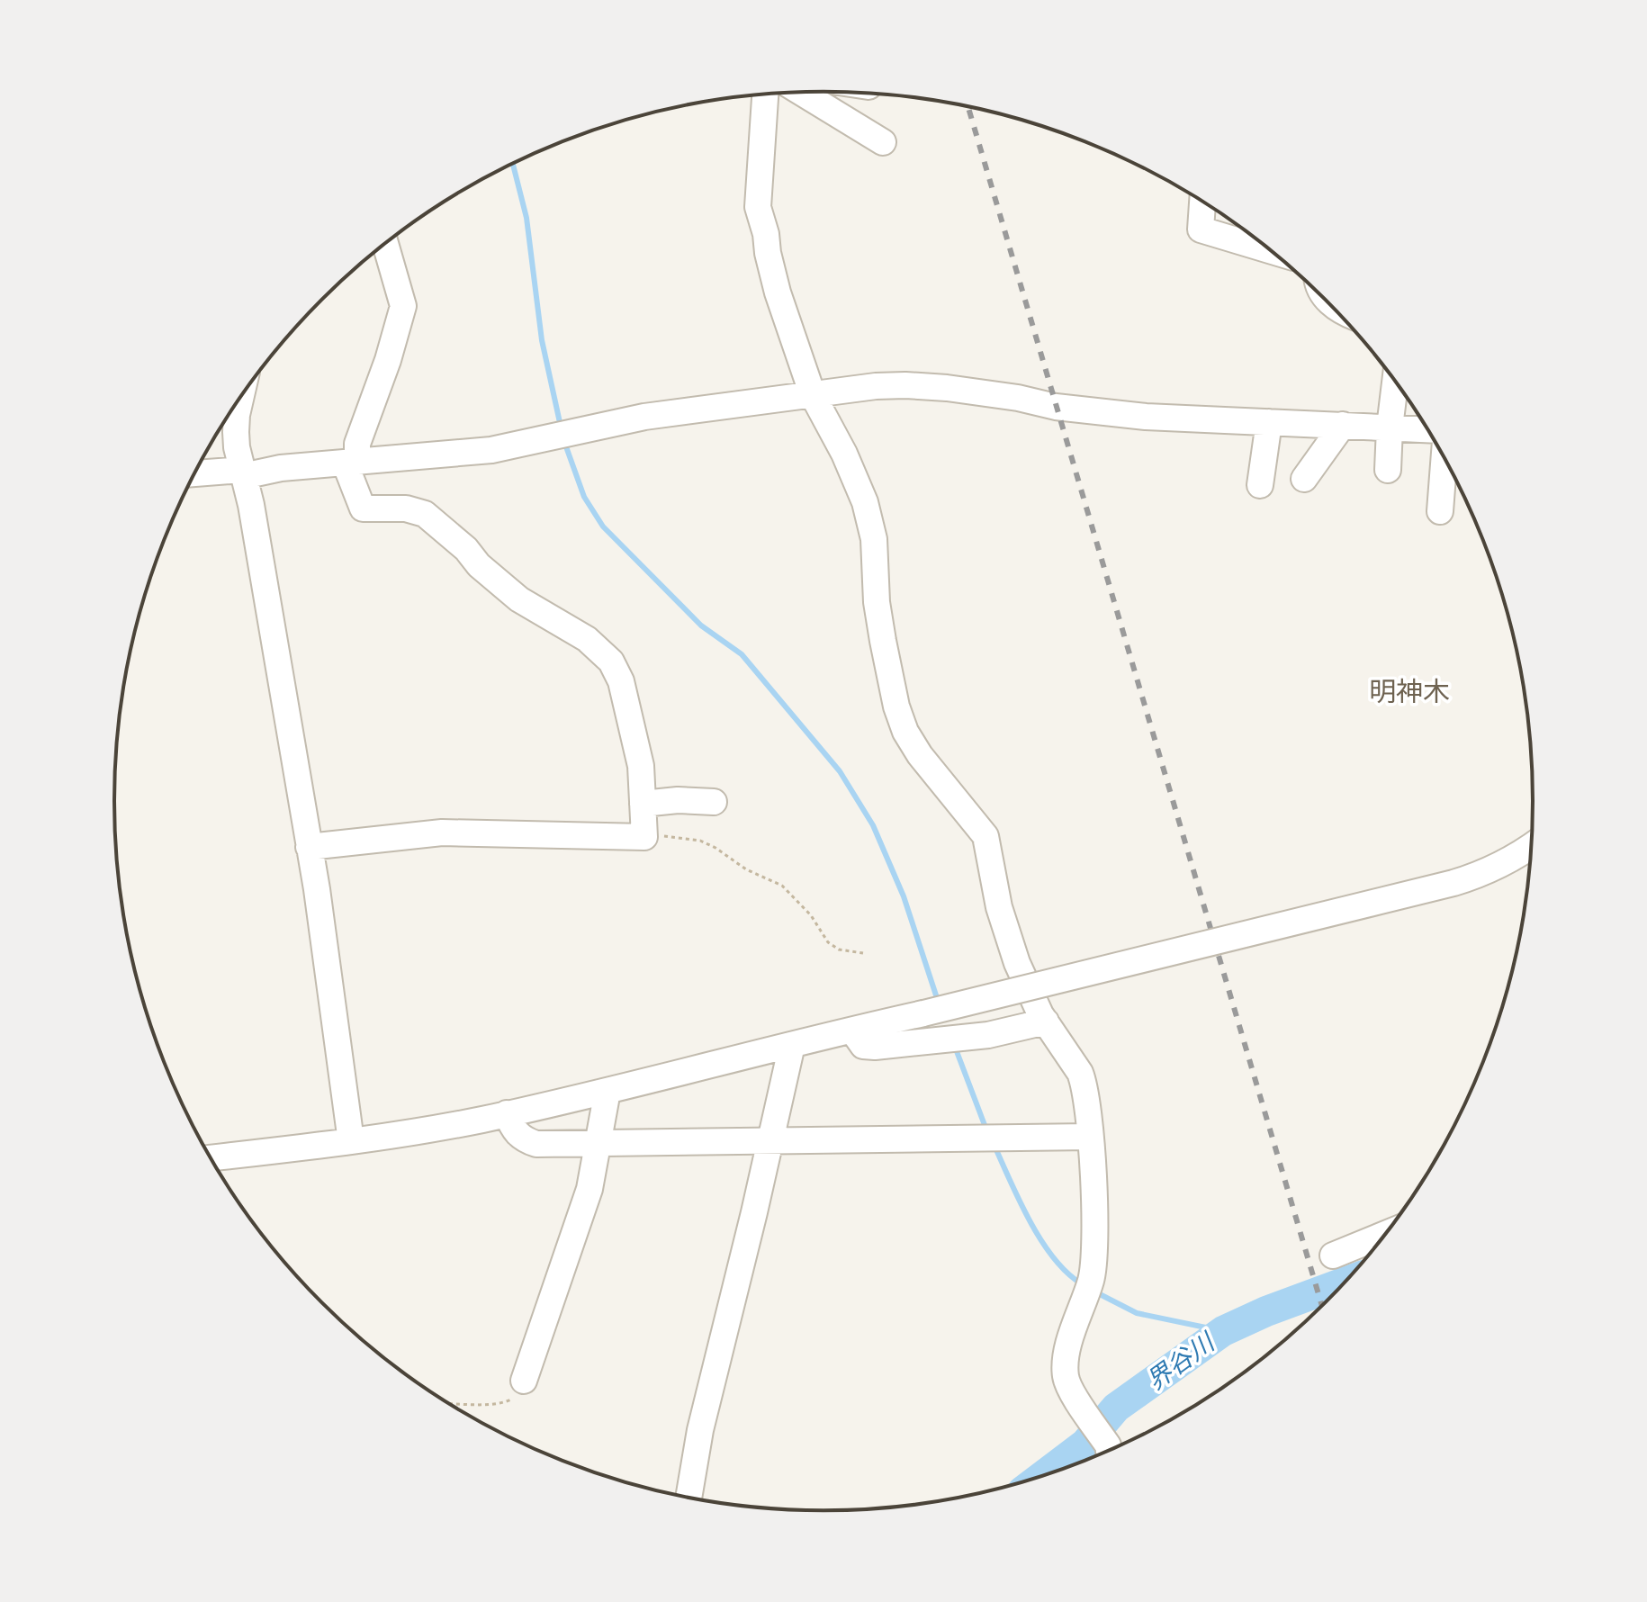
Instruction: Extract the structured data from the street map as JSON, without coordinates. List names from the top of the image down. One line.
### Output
{"districts":["明神木"],"water":["界谷川"]}
